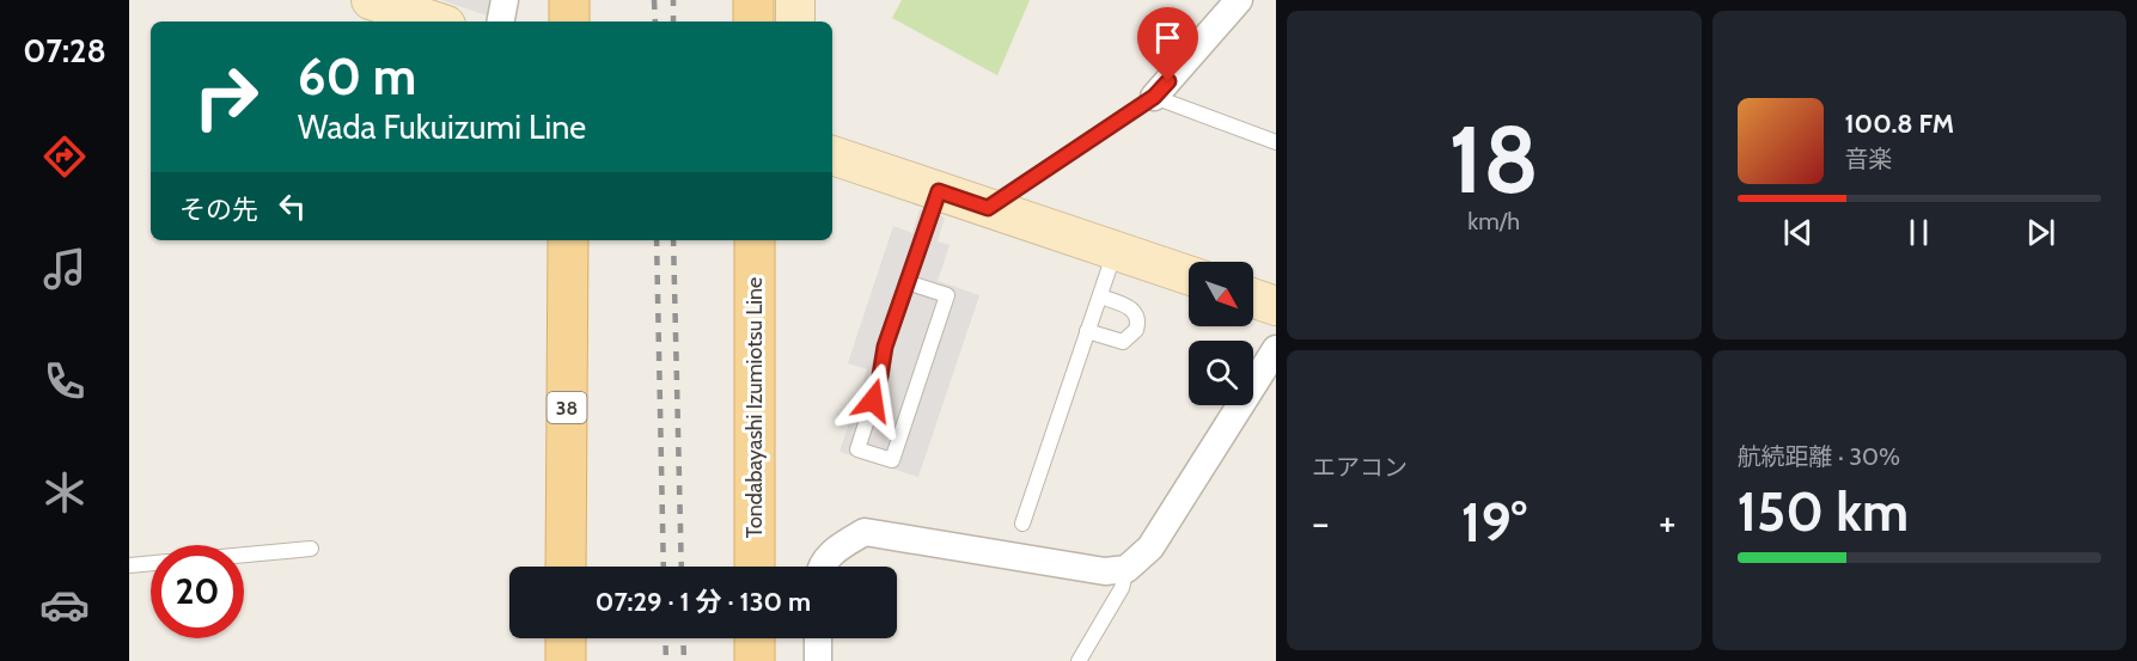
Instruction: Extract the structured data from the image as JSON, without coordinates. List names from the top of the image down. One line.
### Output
{"streets":{"main road":["38","Tondabayashi Izumiotsu Line"]},"north":"bottom right","page":{"tabs":"07:28","tile":[["18","km/h"],"エアコン",["航続距離 · 30%","150 km"]],"turn":["60 m","Wada Fukuizumi Line"],"song":["100.8 FM","音楽"],"then":"その先","heat":["−","19°","+"],"limit":"20","trip":"07:29 · 1 分 · 130 m"}}
